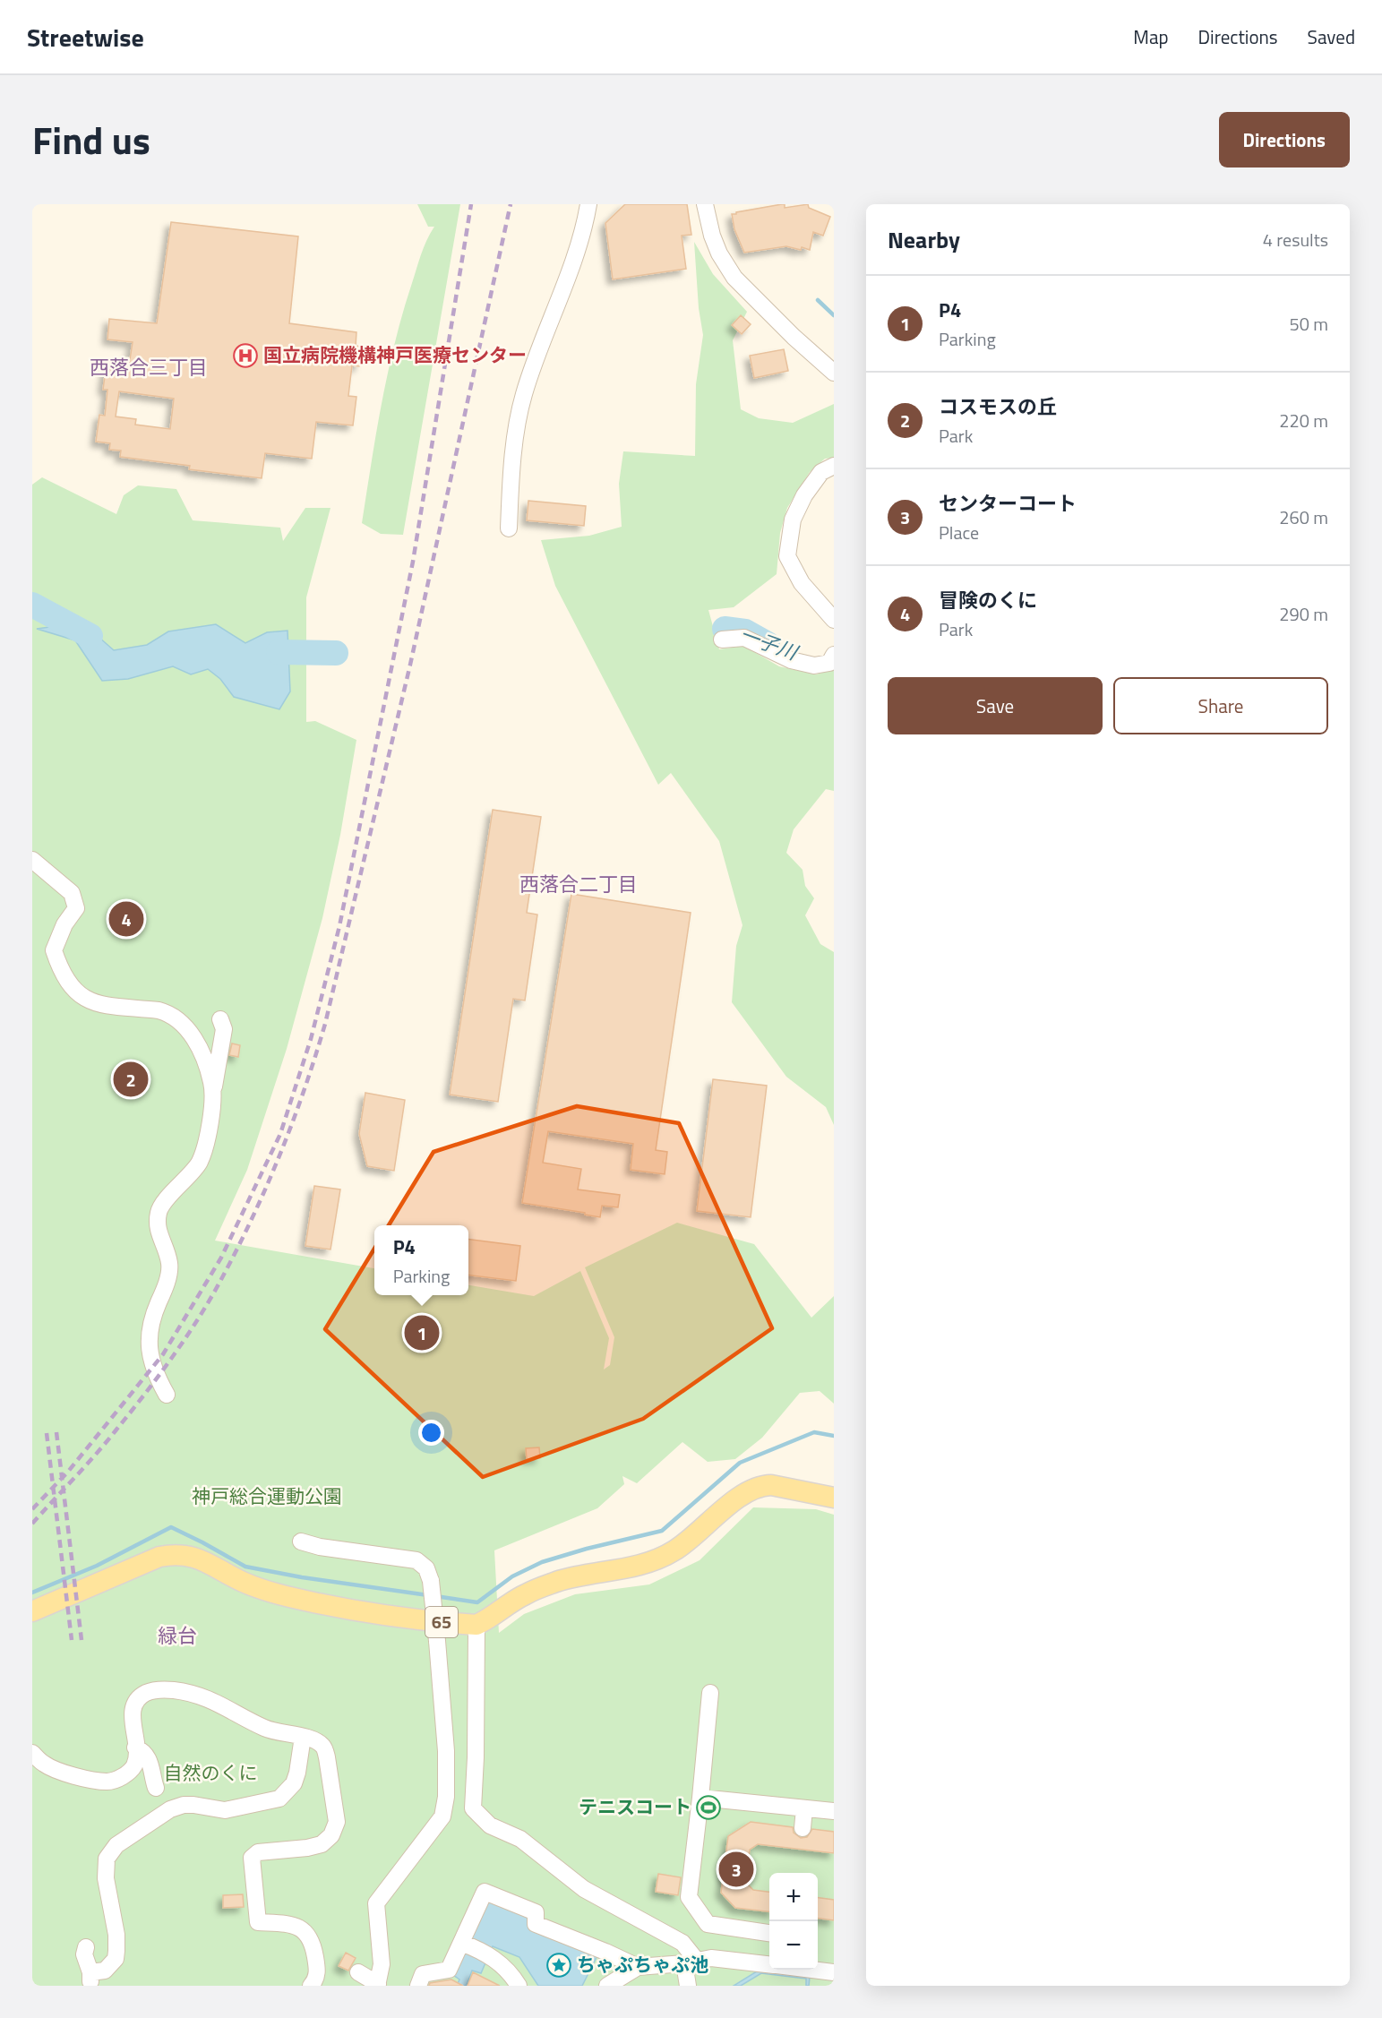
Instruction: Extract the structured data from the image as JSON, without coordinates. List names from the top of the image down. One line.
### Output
{"streets":{"main road":["65"]},"districts":["西落合三丁目","西落合二丁目","緑台"],"water":["一子川"],"parks":["神戸総合運動公園","自然のくに"],"places":{"hospital":["国立病院機構神戸医療センター"],"sports":["テニスコート"],"place":["ちゃぷちゃぷ池"]},"page":{"header":"Streetwise","nav":["Map","Directions","Saved"],"title":"Find us","buttons":["Directions",["Save","Share"]],"heading":["Nearby","4 results"],"list":[{"mark":"1","name":"P4","note":"Parking","value":"50 m"},{"mark":"2","name":"コスモスの丘","note":"Park","value":"220 m"},{"mark":"3","name":"センターコート","note":"Place","value":"260 m"},{"mark":"4","name":"冒険のくに","note":"Park","value":"290 m"}],"pins":["4","2","1","3"],"popup":["P4","Parking"],"map_buttons":["+","−"]}}
